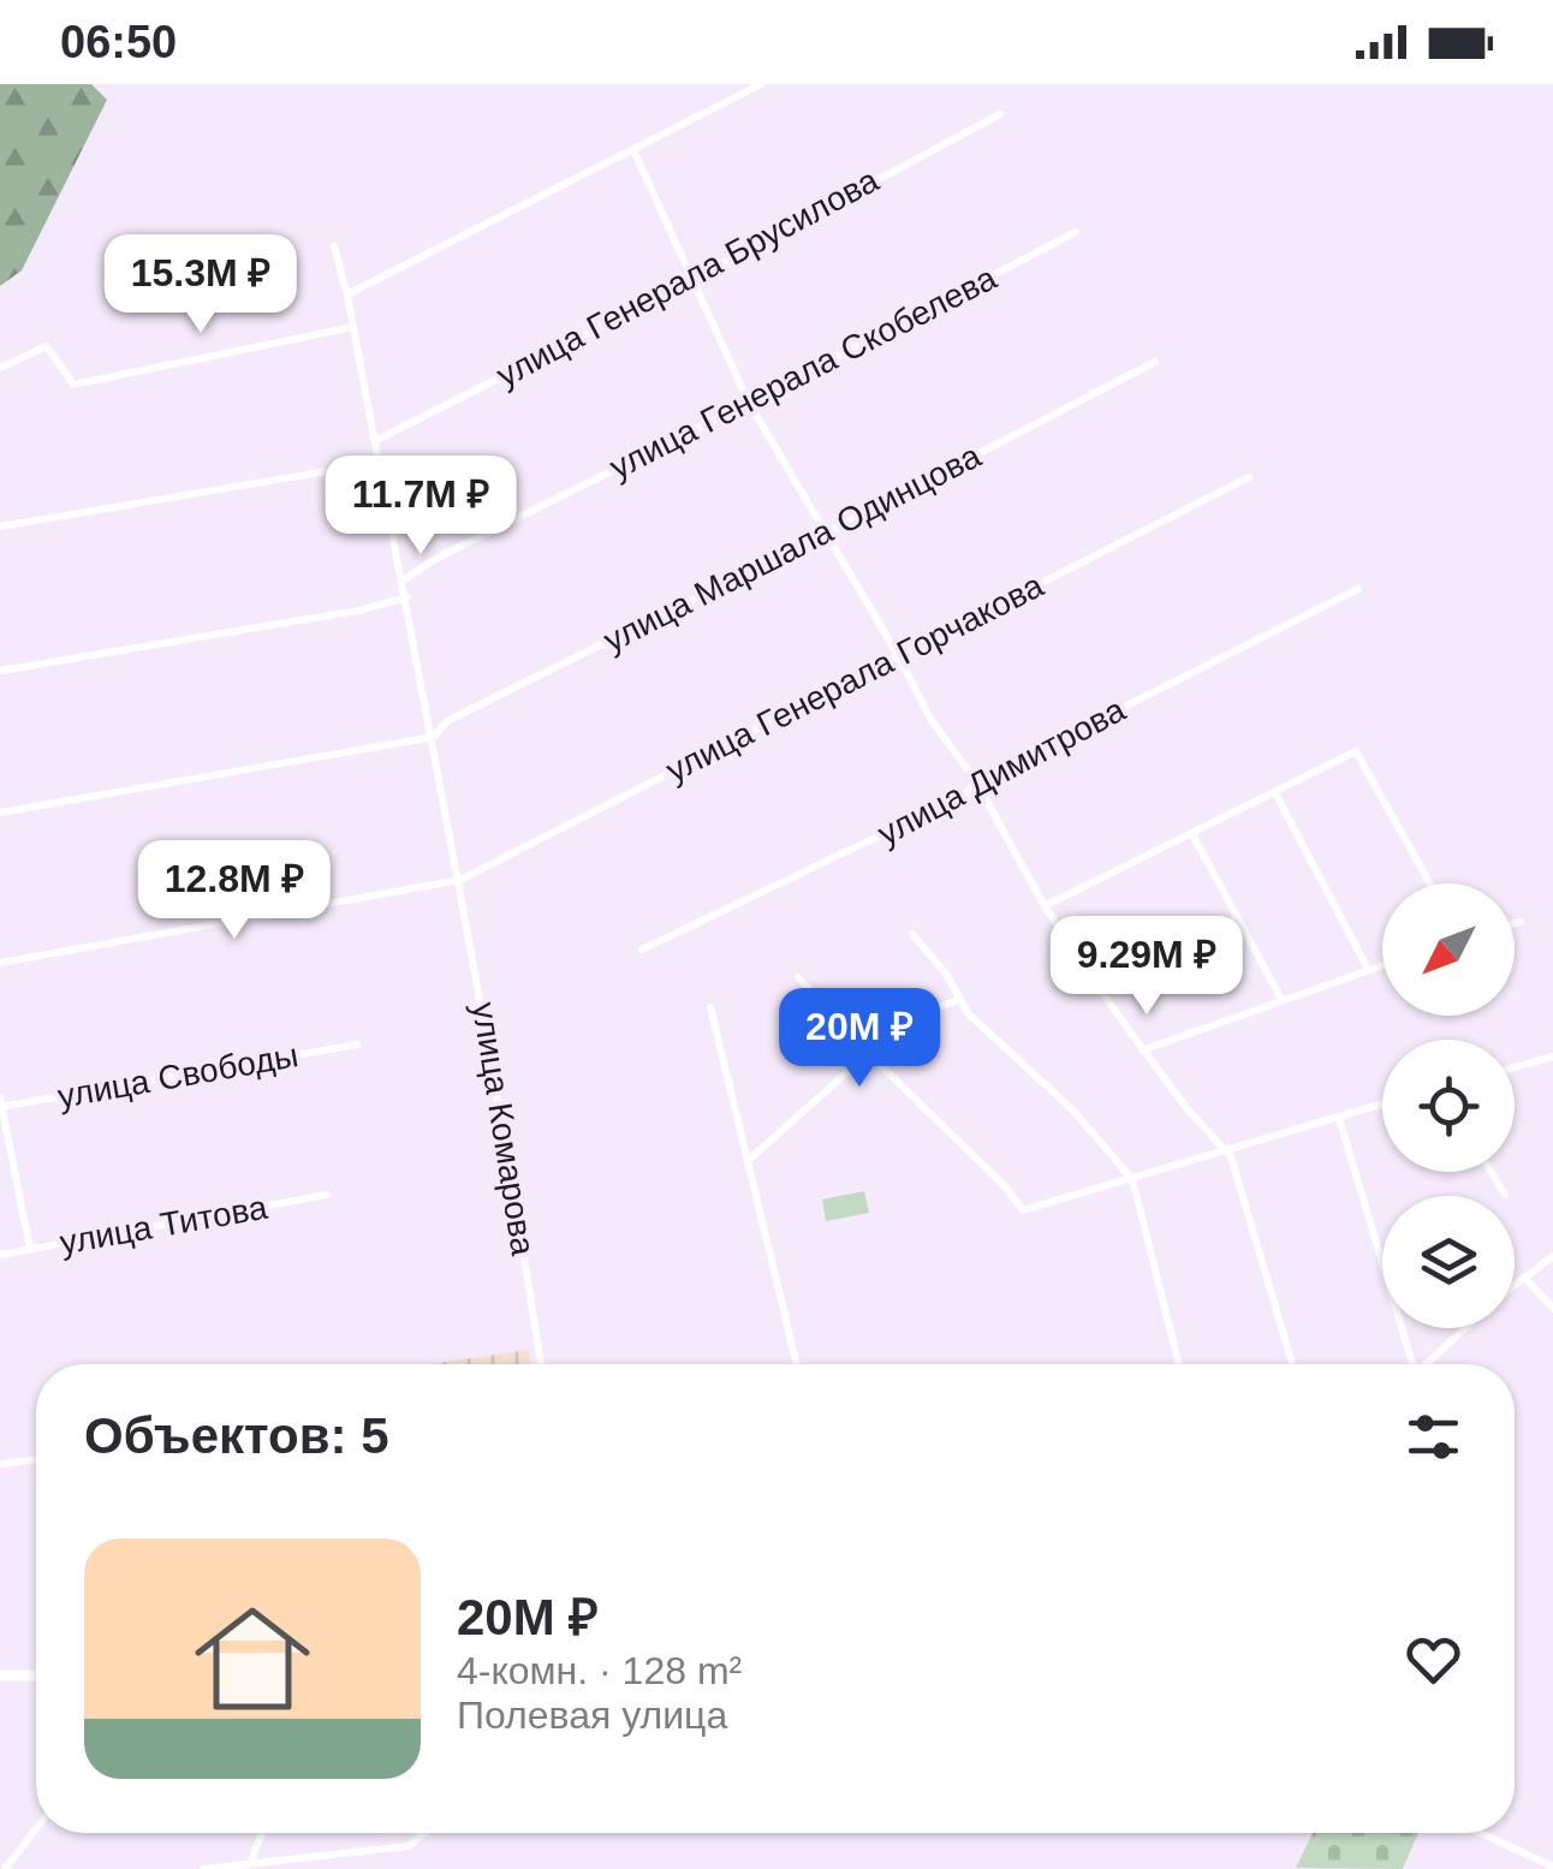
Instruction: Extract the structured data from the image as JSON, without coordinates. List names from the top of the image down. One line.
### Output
{"streets":{"street":["улица Генерала Брусилова","улица Генерала Скобелева","улица Маршала Одинцова","улица Генерала Горчакова","улица Димитрова","улица Свободы","улица Комарова","улица Титова"]},"crossings":[["улица Генерала Брусилова","улица Комарова"],["улица Генерала Скобелева","улица Комарова"],["улица Маршала Одинцова","улица Комарова"],["улица Генерала Горчакова","улица Комарова"]],"north":"bottom left","page":{"status":"06:50","price":["15.3M ₽","11.7M ₽","12.8M ₽","9.29M ₽","20M ₽"],"heading":"Объектов: 5","list":[{"name":"20M ₽","note":"4-комн. · 128 m² · Полевая улица"}]}}
